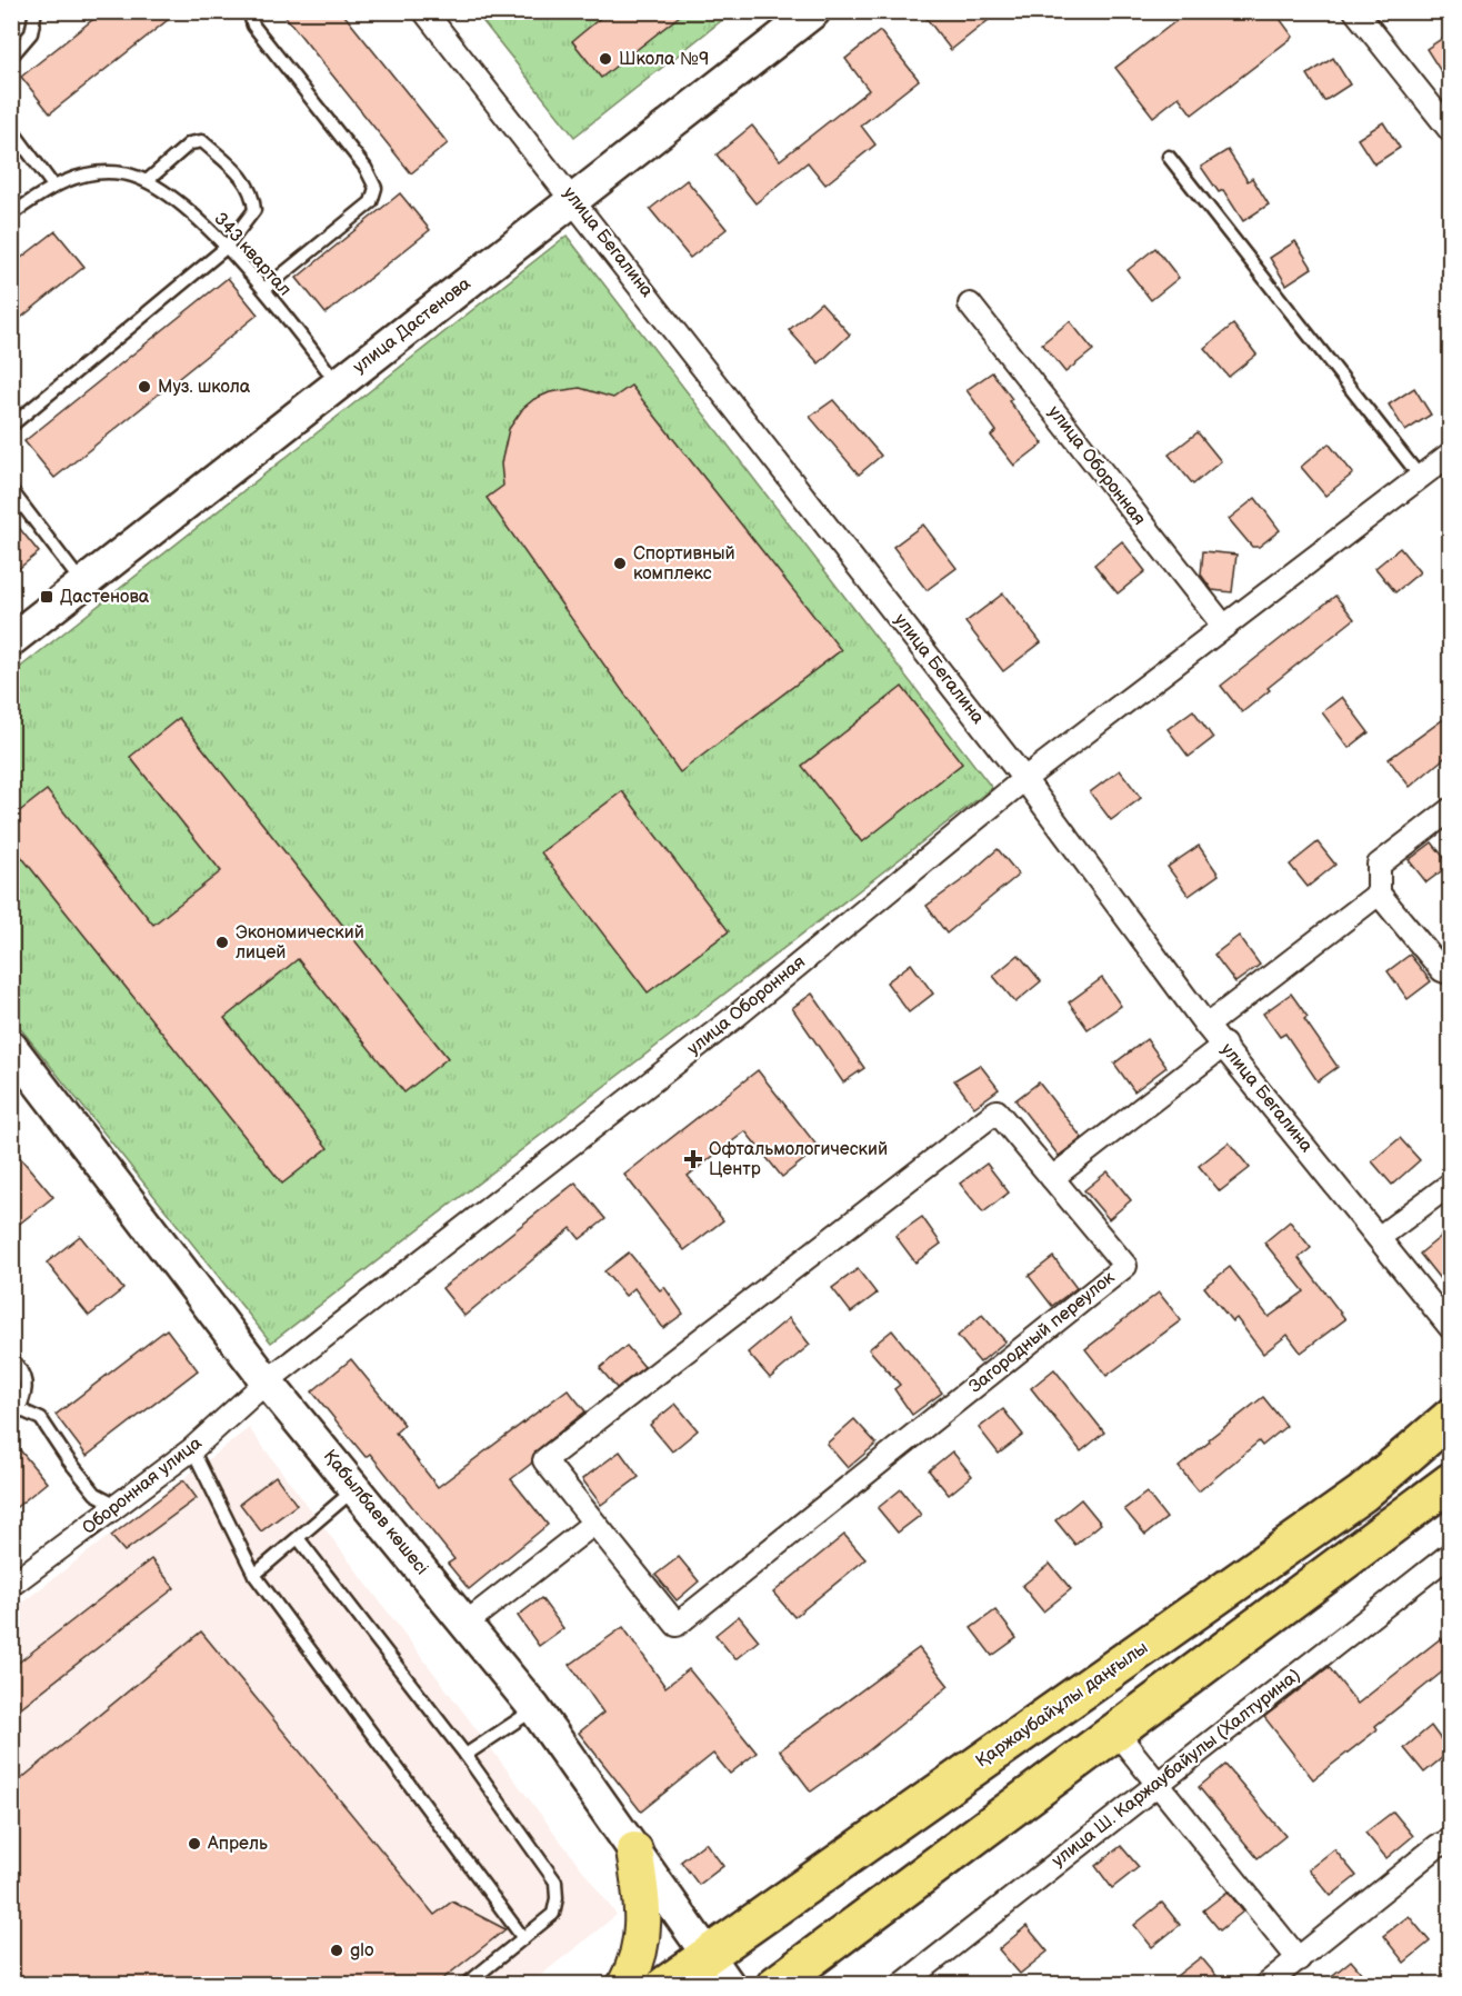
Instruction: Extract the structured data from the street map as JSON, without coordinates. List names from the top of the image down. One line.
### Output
{"streets":{"highway":["Қаржаубайұлы даңғылы"],"main road":["улица Дастенова","Қабылбаев көшесі"],"street":["улица Бегалина","улица Оборонная","Загородный переулок","Оборонная улица","улица Ш. Каржаубайулы (Халтурина)"],"lane":["343 квартал"]},"crossings":[["улица Бегалина","улица Дастенова"],["улица Бегалина","улица Оборонная"],["343 квартал","улица Дастенова"],["улица Оборонная","Оборонная улица"],["улица Оборонная","Қабылбаев көшесі"],["Оборонная улица","Қабылбаев көшесі"],["Қабылбаев көшесі","Қаржаубайұлы даңғылы"]],"places":{"other":["Школа №9","Муз. школа","Спортивный комплекс","Экономический лицей","Апрель","glo"],"transit":["Дастенова"],"health":["Офтальмологический Центр"]}}
